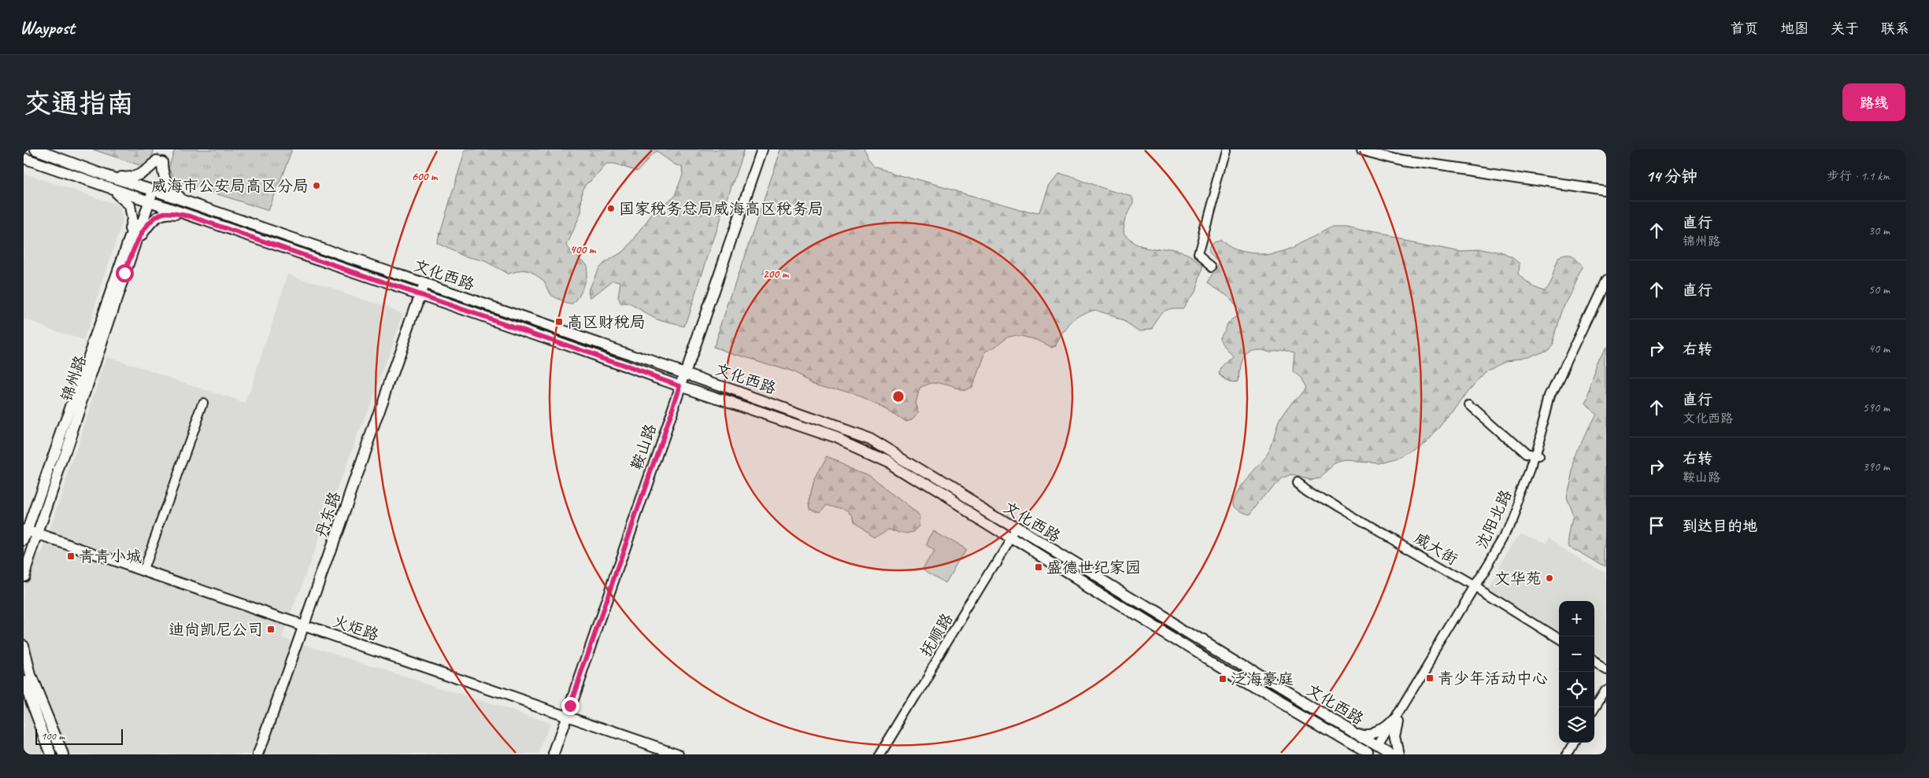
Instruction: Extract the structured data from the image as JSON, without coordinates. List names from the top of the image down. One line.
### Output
{"streets":{"main road":["文化西路","锦州路","鞍山路","丹东路","火炬路"],"street":["沈阳北路","威大街","抚顺路"]},"crossings":[["文化西路","锦州路"],["文化西路","鞍山路"],["文化西路","丹东路"],["文化西路","沈阳北路"],["文化西路","抚顺路"],["锦州路","火炬路"],["鞍山路","火炬路"],["丹东路","火炬路"],["沈阳北路","威大街"]],"places":{"other":["威海市公安局高区分局","国家税务总局威海高区税务局","文华苑"],"transit":["高区财税局","青青小城","盛德世纪家园","迪尚凯尼公司","青少年活动中心","泛海豪庭"]},"scale_bar":"100 m","page":{"header":"Waypost","nav":["首页","地图","关于","联系"],"buttons":"路线","title":"交通指南","heading":["14 分钟","步行 · 1.1 km"],"list":[["直行","锦州路","30 m"],["直行","50 m"],["右转","40 m"],["直行","文化西路","590 m"],["右转","鞍山路","390 m"],"到达目的地"],"map_buttons":["+","−"],"scale":"100 m"},"rings":["600 m","400 m","200 m"]}
